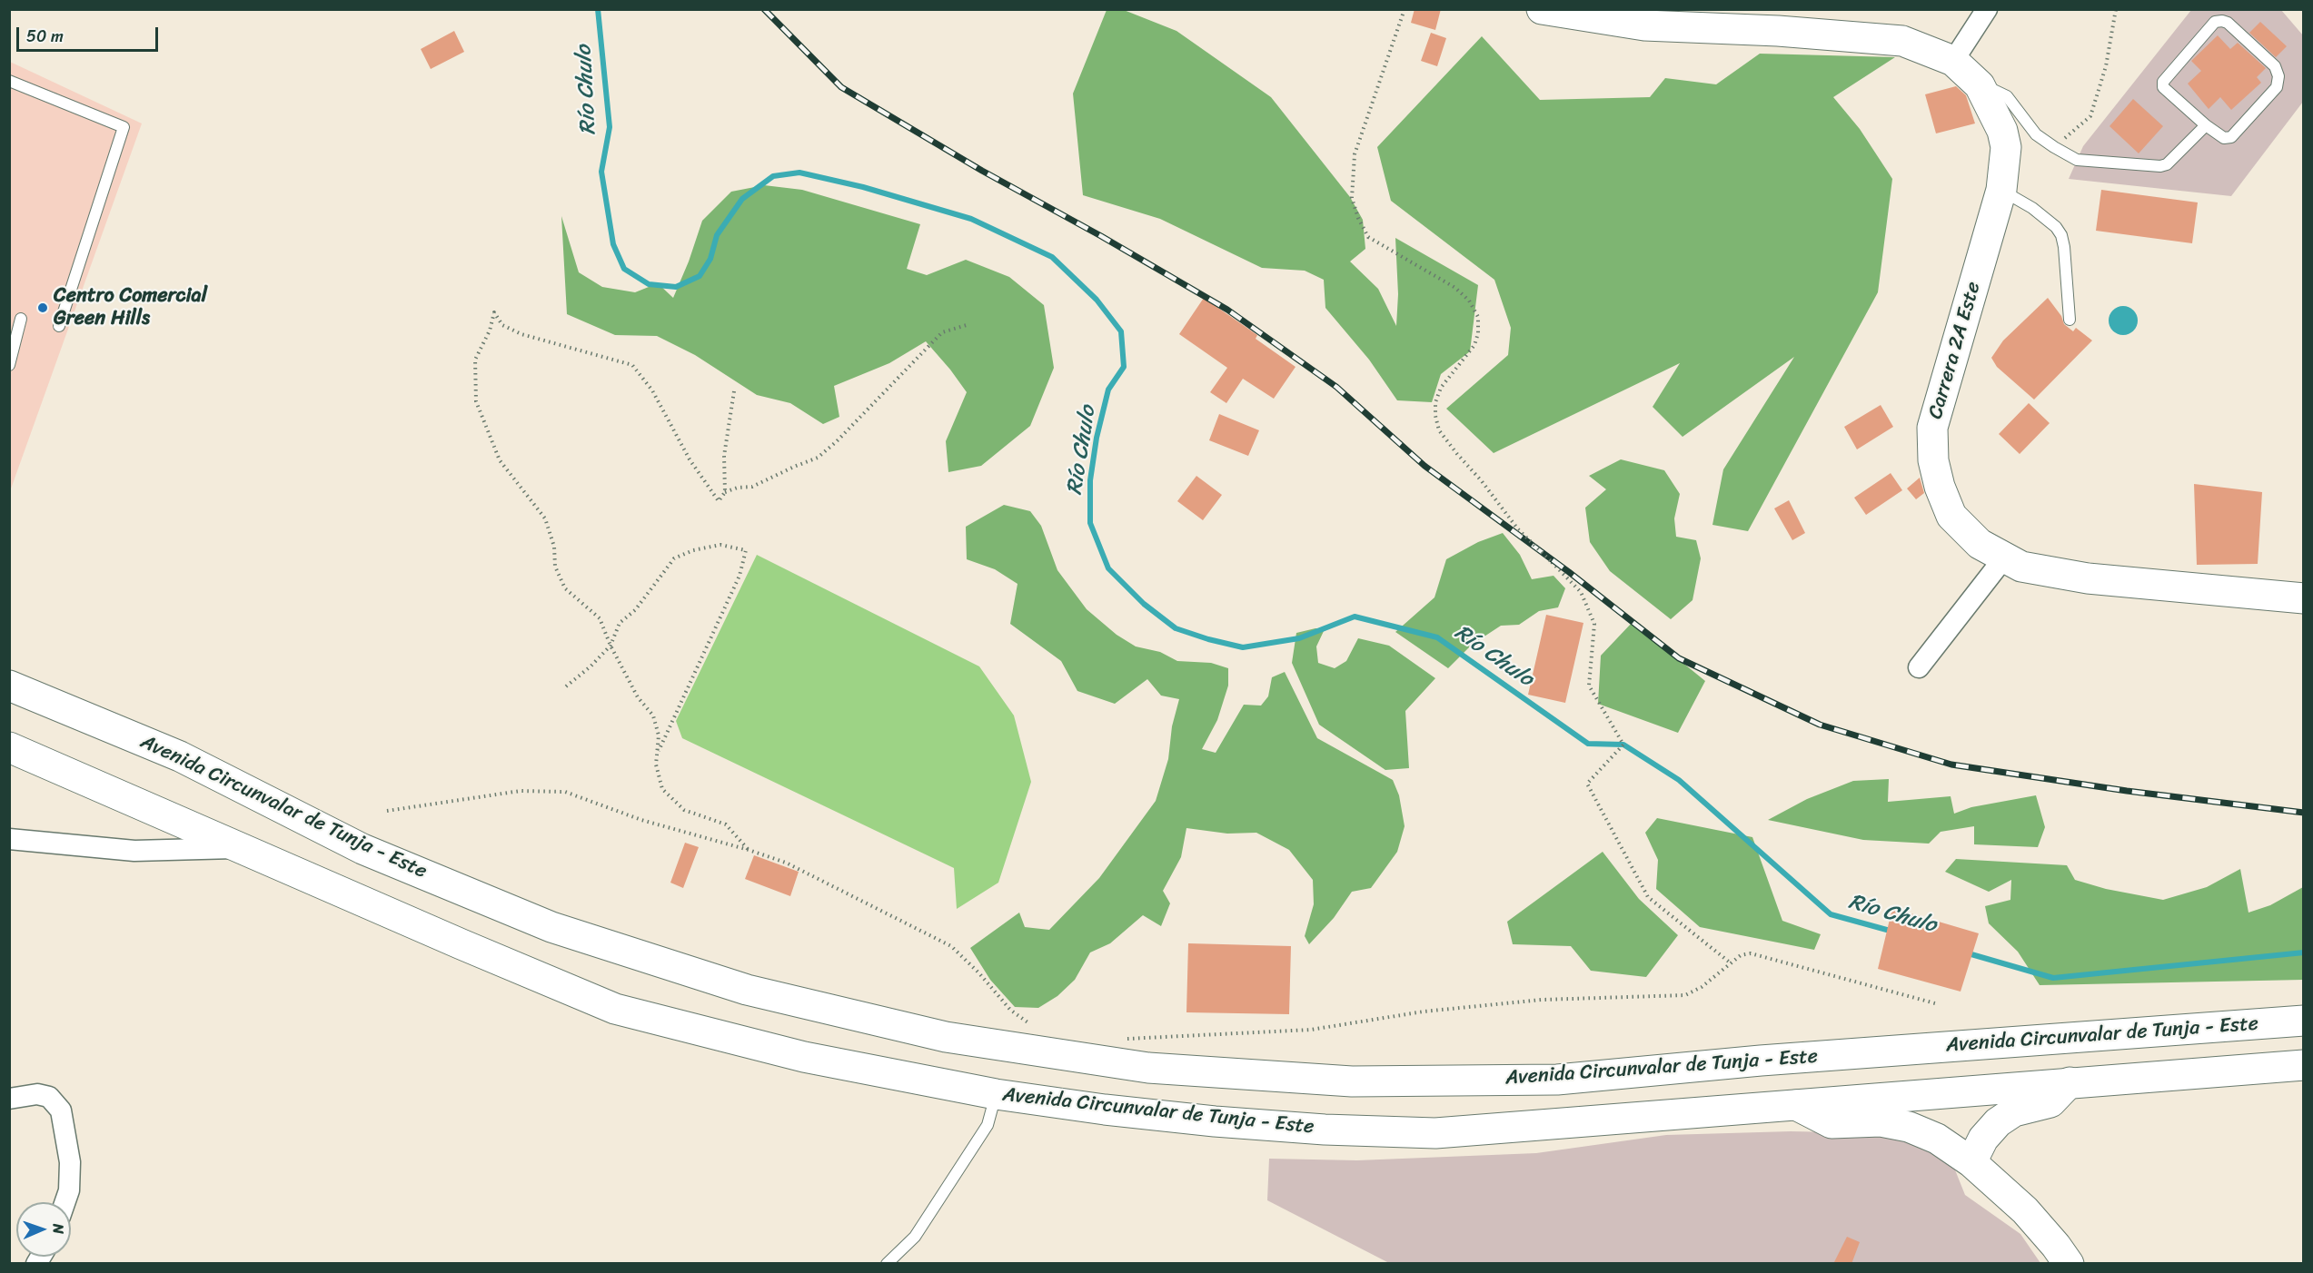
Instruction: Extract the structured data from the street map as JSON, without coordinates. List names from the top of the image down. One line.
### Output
{"streets":{"main road":["Carrera 2A Este","Avenida Circunvalar de Tunja - Este"]},"water":["Río Chulo"],"places":["Centro Comercial Green Hills"],"scale_bar":"50 m","north":"right"}
